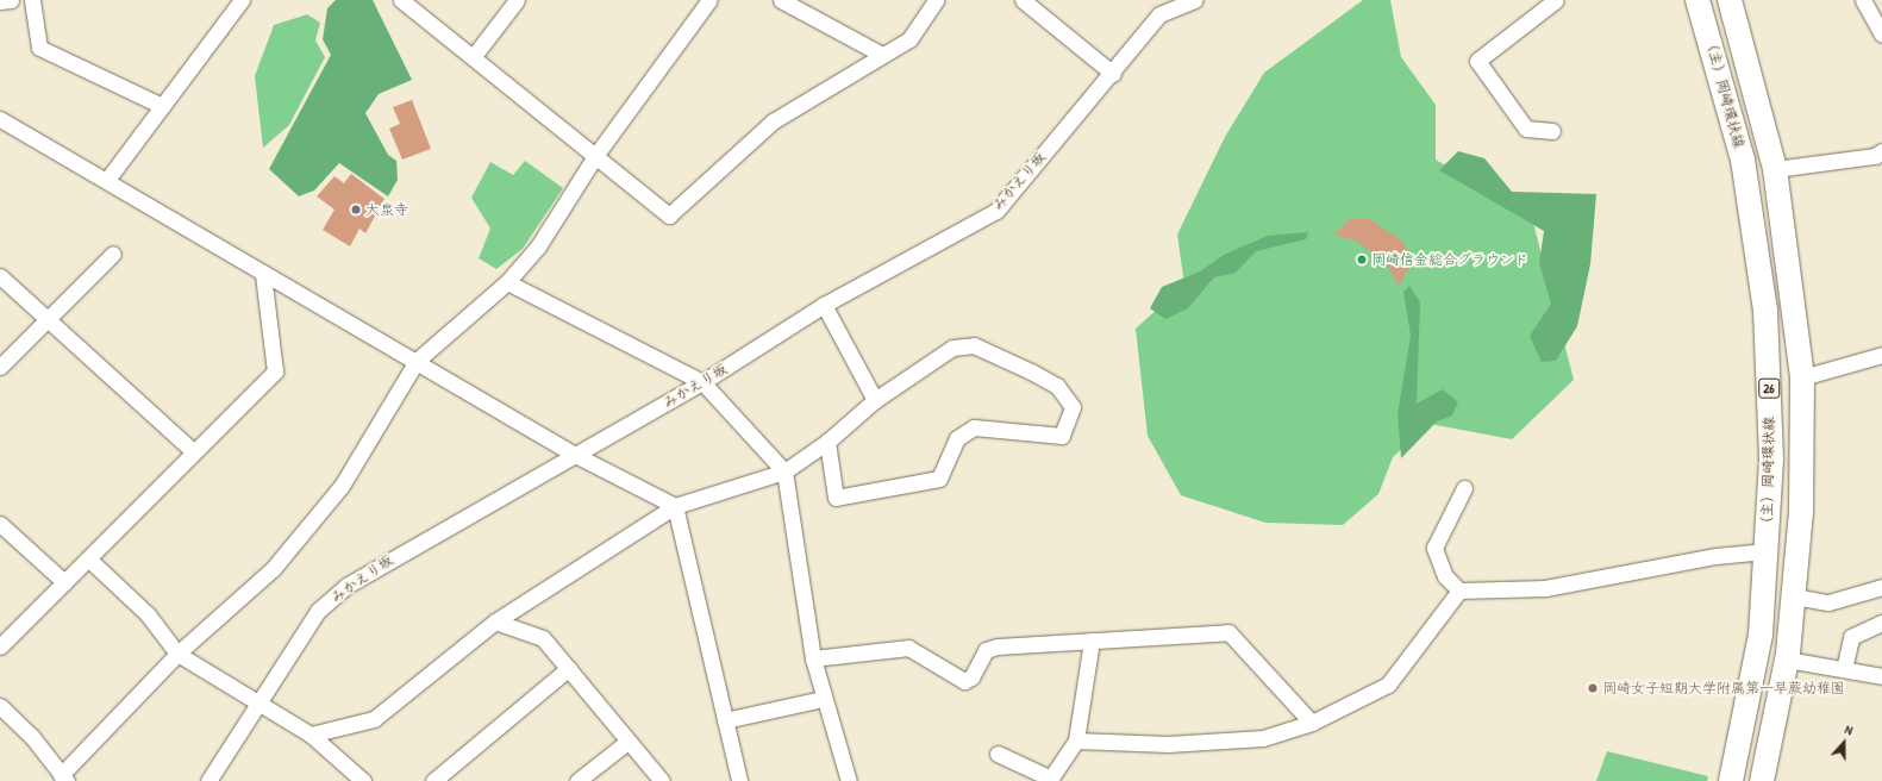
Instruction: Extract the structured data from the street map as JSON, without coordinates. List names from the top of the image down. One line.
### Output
{"streets":{"main road":["（主）岡崎環状線","26"],"street":["みかえり坂"]},"places":["大泉寺","岡崎信金総合グラウンド","岡崎女子短期大学附属第一早蕨幼稚園"],"north":"top"}
